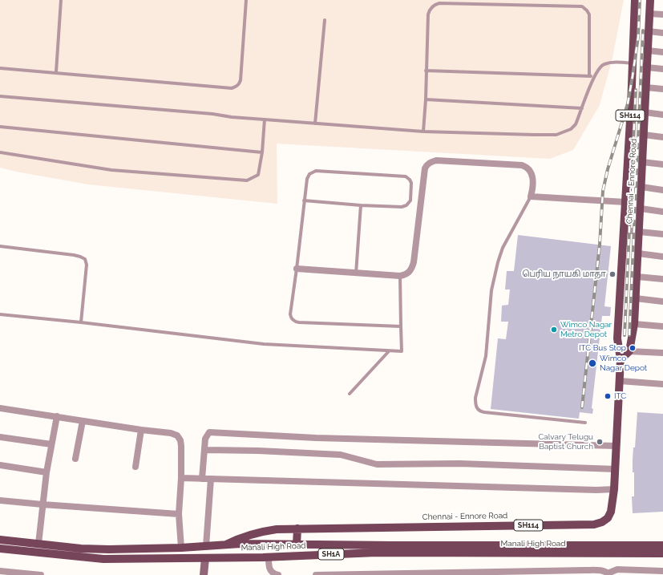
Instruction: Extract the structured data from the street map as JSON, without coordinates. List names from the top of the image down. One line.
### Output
{"streets":{"main road":["SH114","Chennai - Ennore Road","Manali High Road","SH1A"]},"crossings":[["Chennai - Ennore Road","Manali High Road"]],"places":["பெரிய நாயகி மாதா","Wimco Nagar Metro Depot","ITC Bus Stop","Wimco Nagar Depot","ITC","Calvary Telugu Baptist Church"]}
